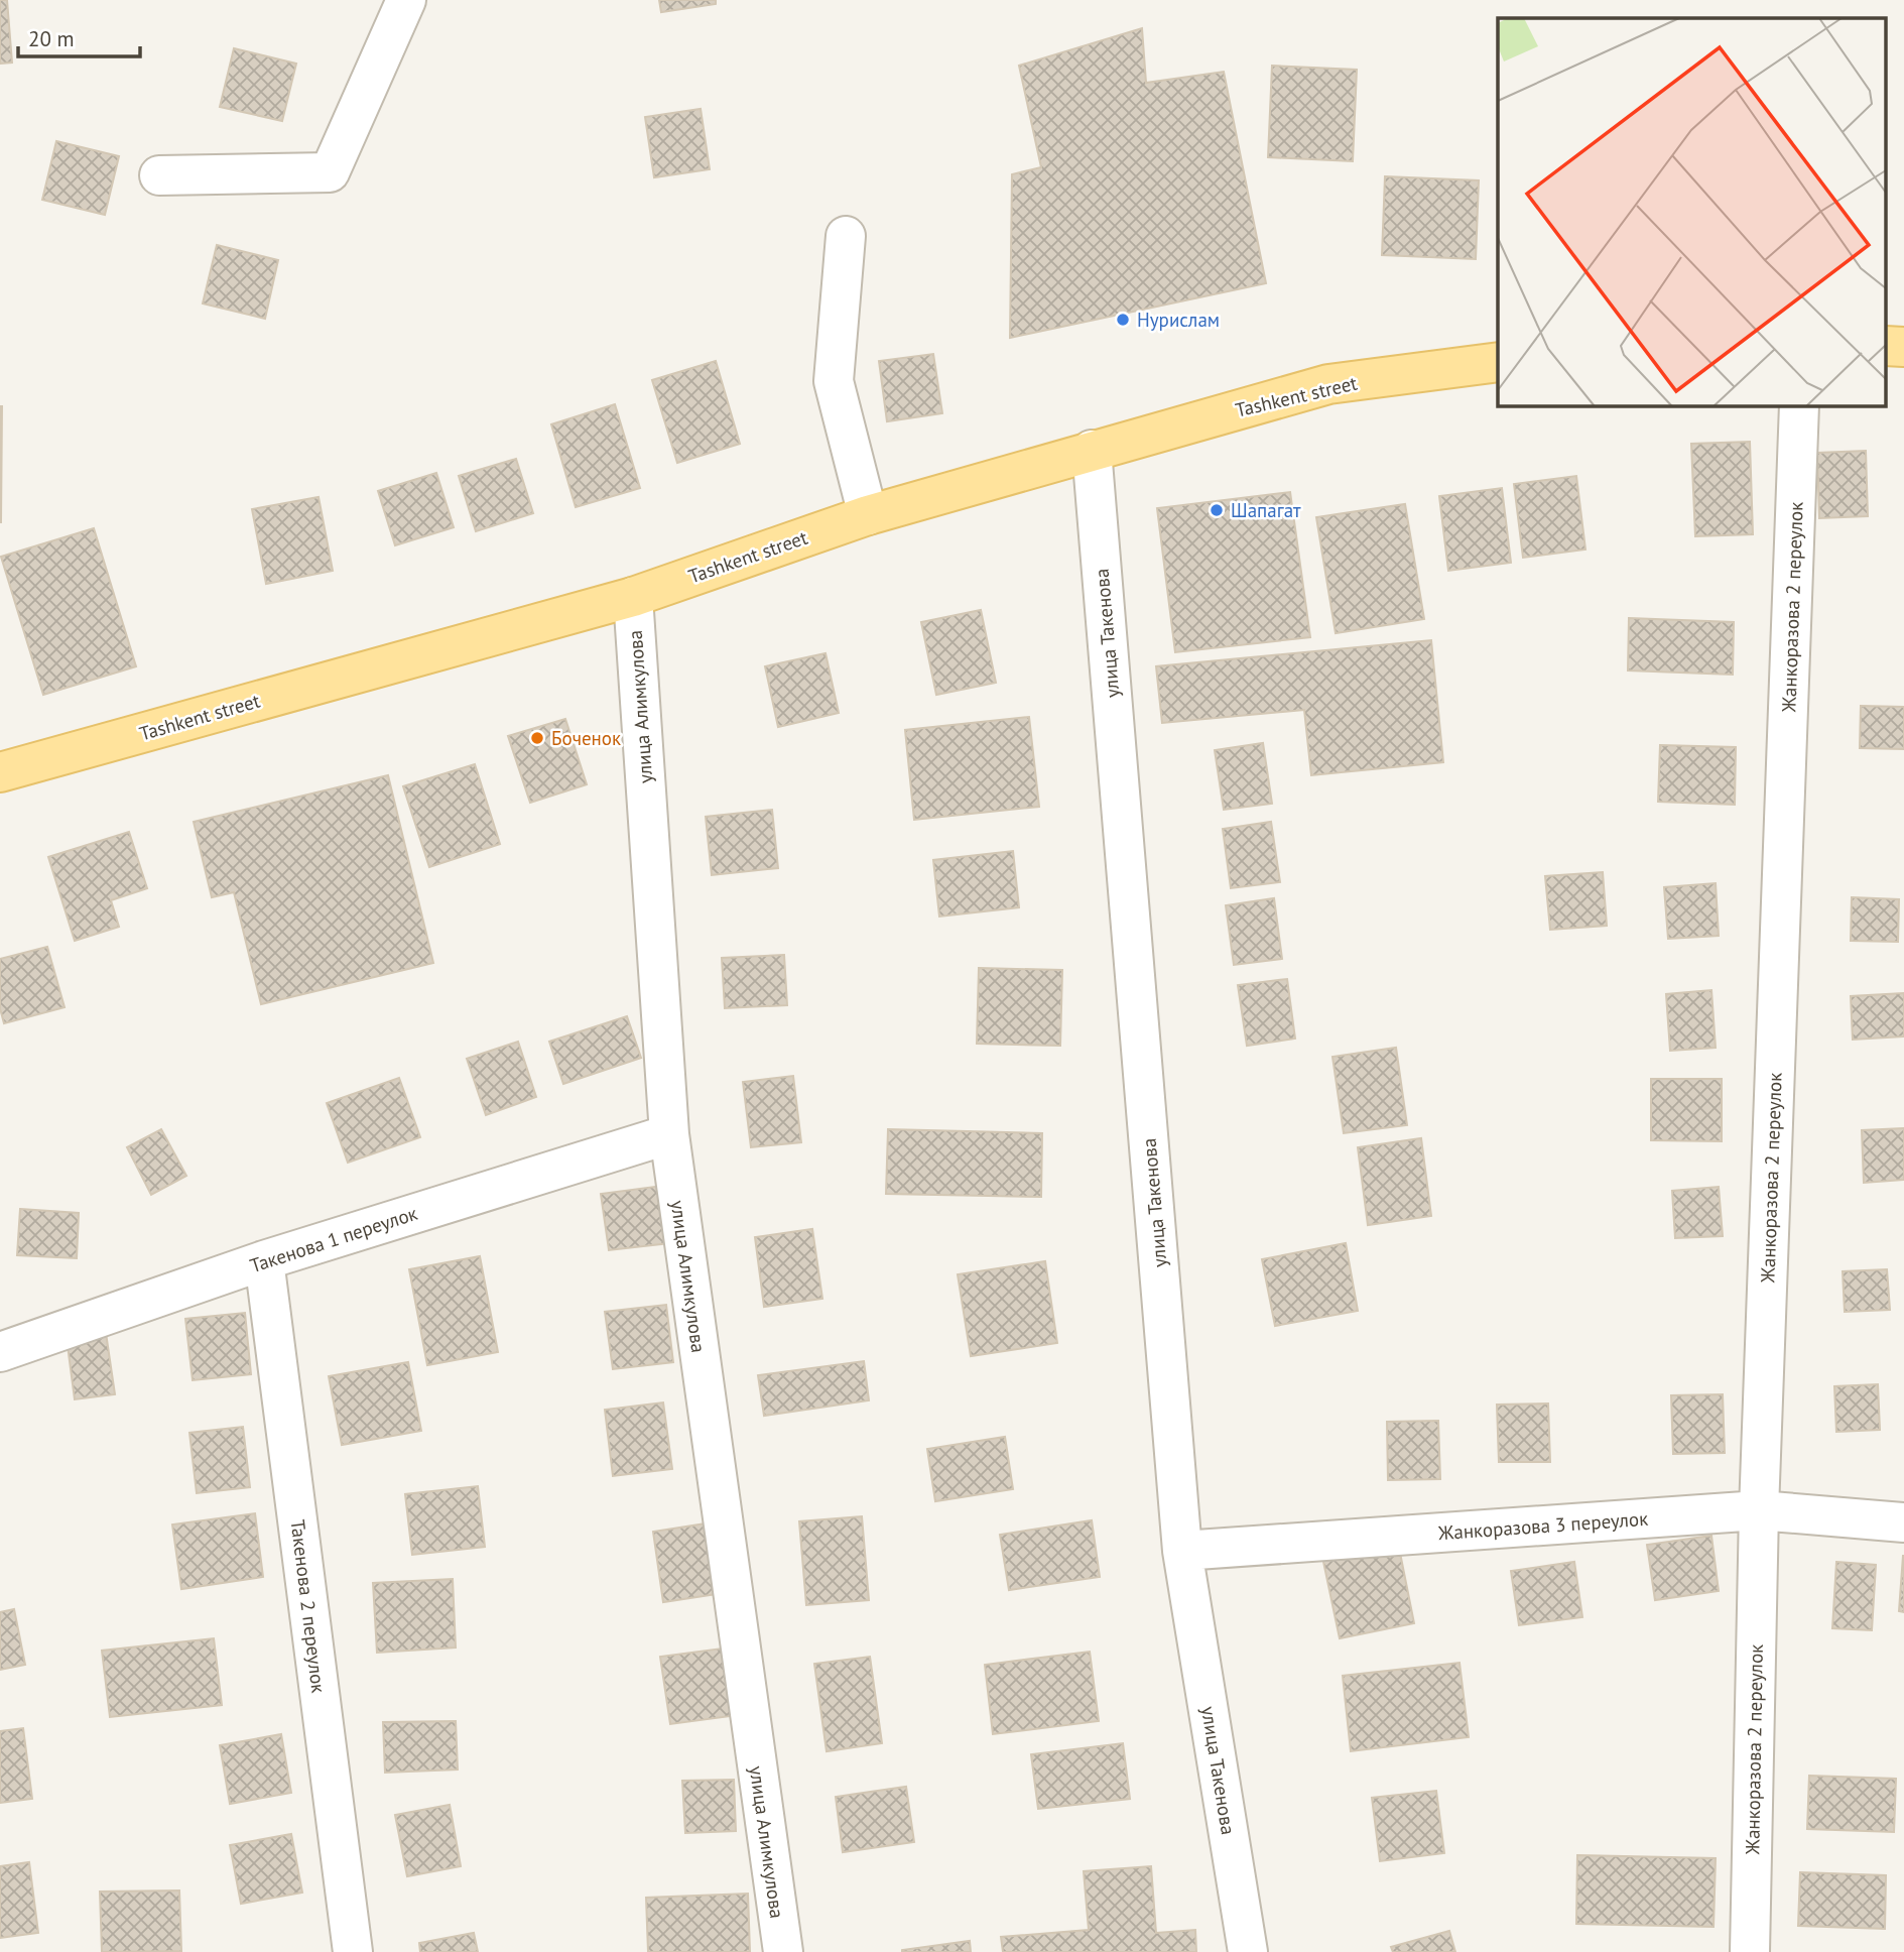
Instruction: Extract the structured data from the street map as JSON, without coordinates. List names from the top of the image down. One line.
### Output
{"streets":{"main road":["Tashkent street"],"street":["Жанкоразова 2 переулок","улица Такенова","улица Алимкулова","Такенова 1 переулок","Жанкоразова 3 переулок","Такенова 2 переулок"]},"crossings":[["Tashkent street","улица Такенова"],["Tashkent street","улица Алимкулова"],["Жанкоразова 2 переулок","Жанкоразова 3 переулок"],["улица Такенова","Жанкоразова 3 переулок"],["улица Алимкулова","Такенова 1 переулок"],["Такенова 1 переулок","Такенова 2 переулок"]],"places":["Нурислам","Шапагат","Боченок"],"scale_bar":"20 m"}
